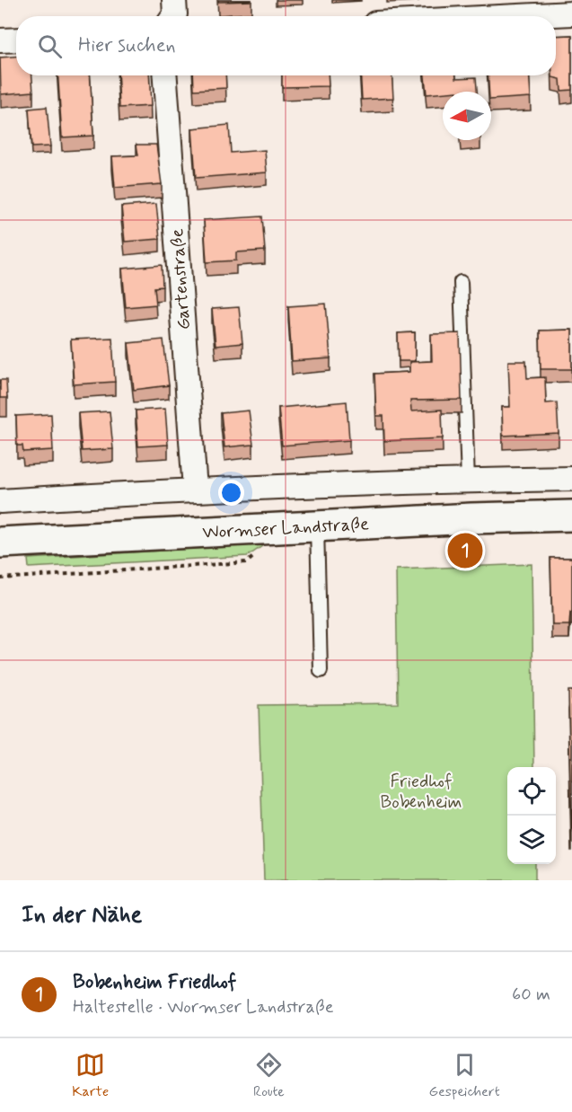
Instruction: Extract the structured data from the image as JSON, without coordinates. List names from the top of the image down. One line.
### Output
{"streets":{"main road":["Wormser Landstraße"],"street":["Gartenstraße"]},"parks":["Friedhof Bobenheim"],"north":"left","page":{"search":"Hier suchen","pins":"1","heading":"In der Nähe","list":[{"mark":"1","name":"Bobenheim Friedhof","note":"Haltestelle · Wormser Landstraße","value":"60 m"}],"nav":["Karte","Route","Gespeichert"]}}
